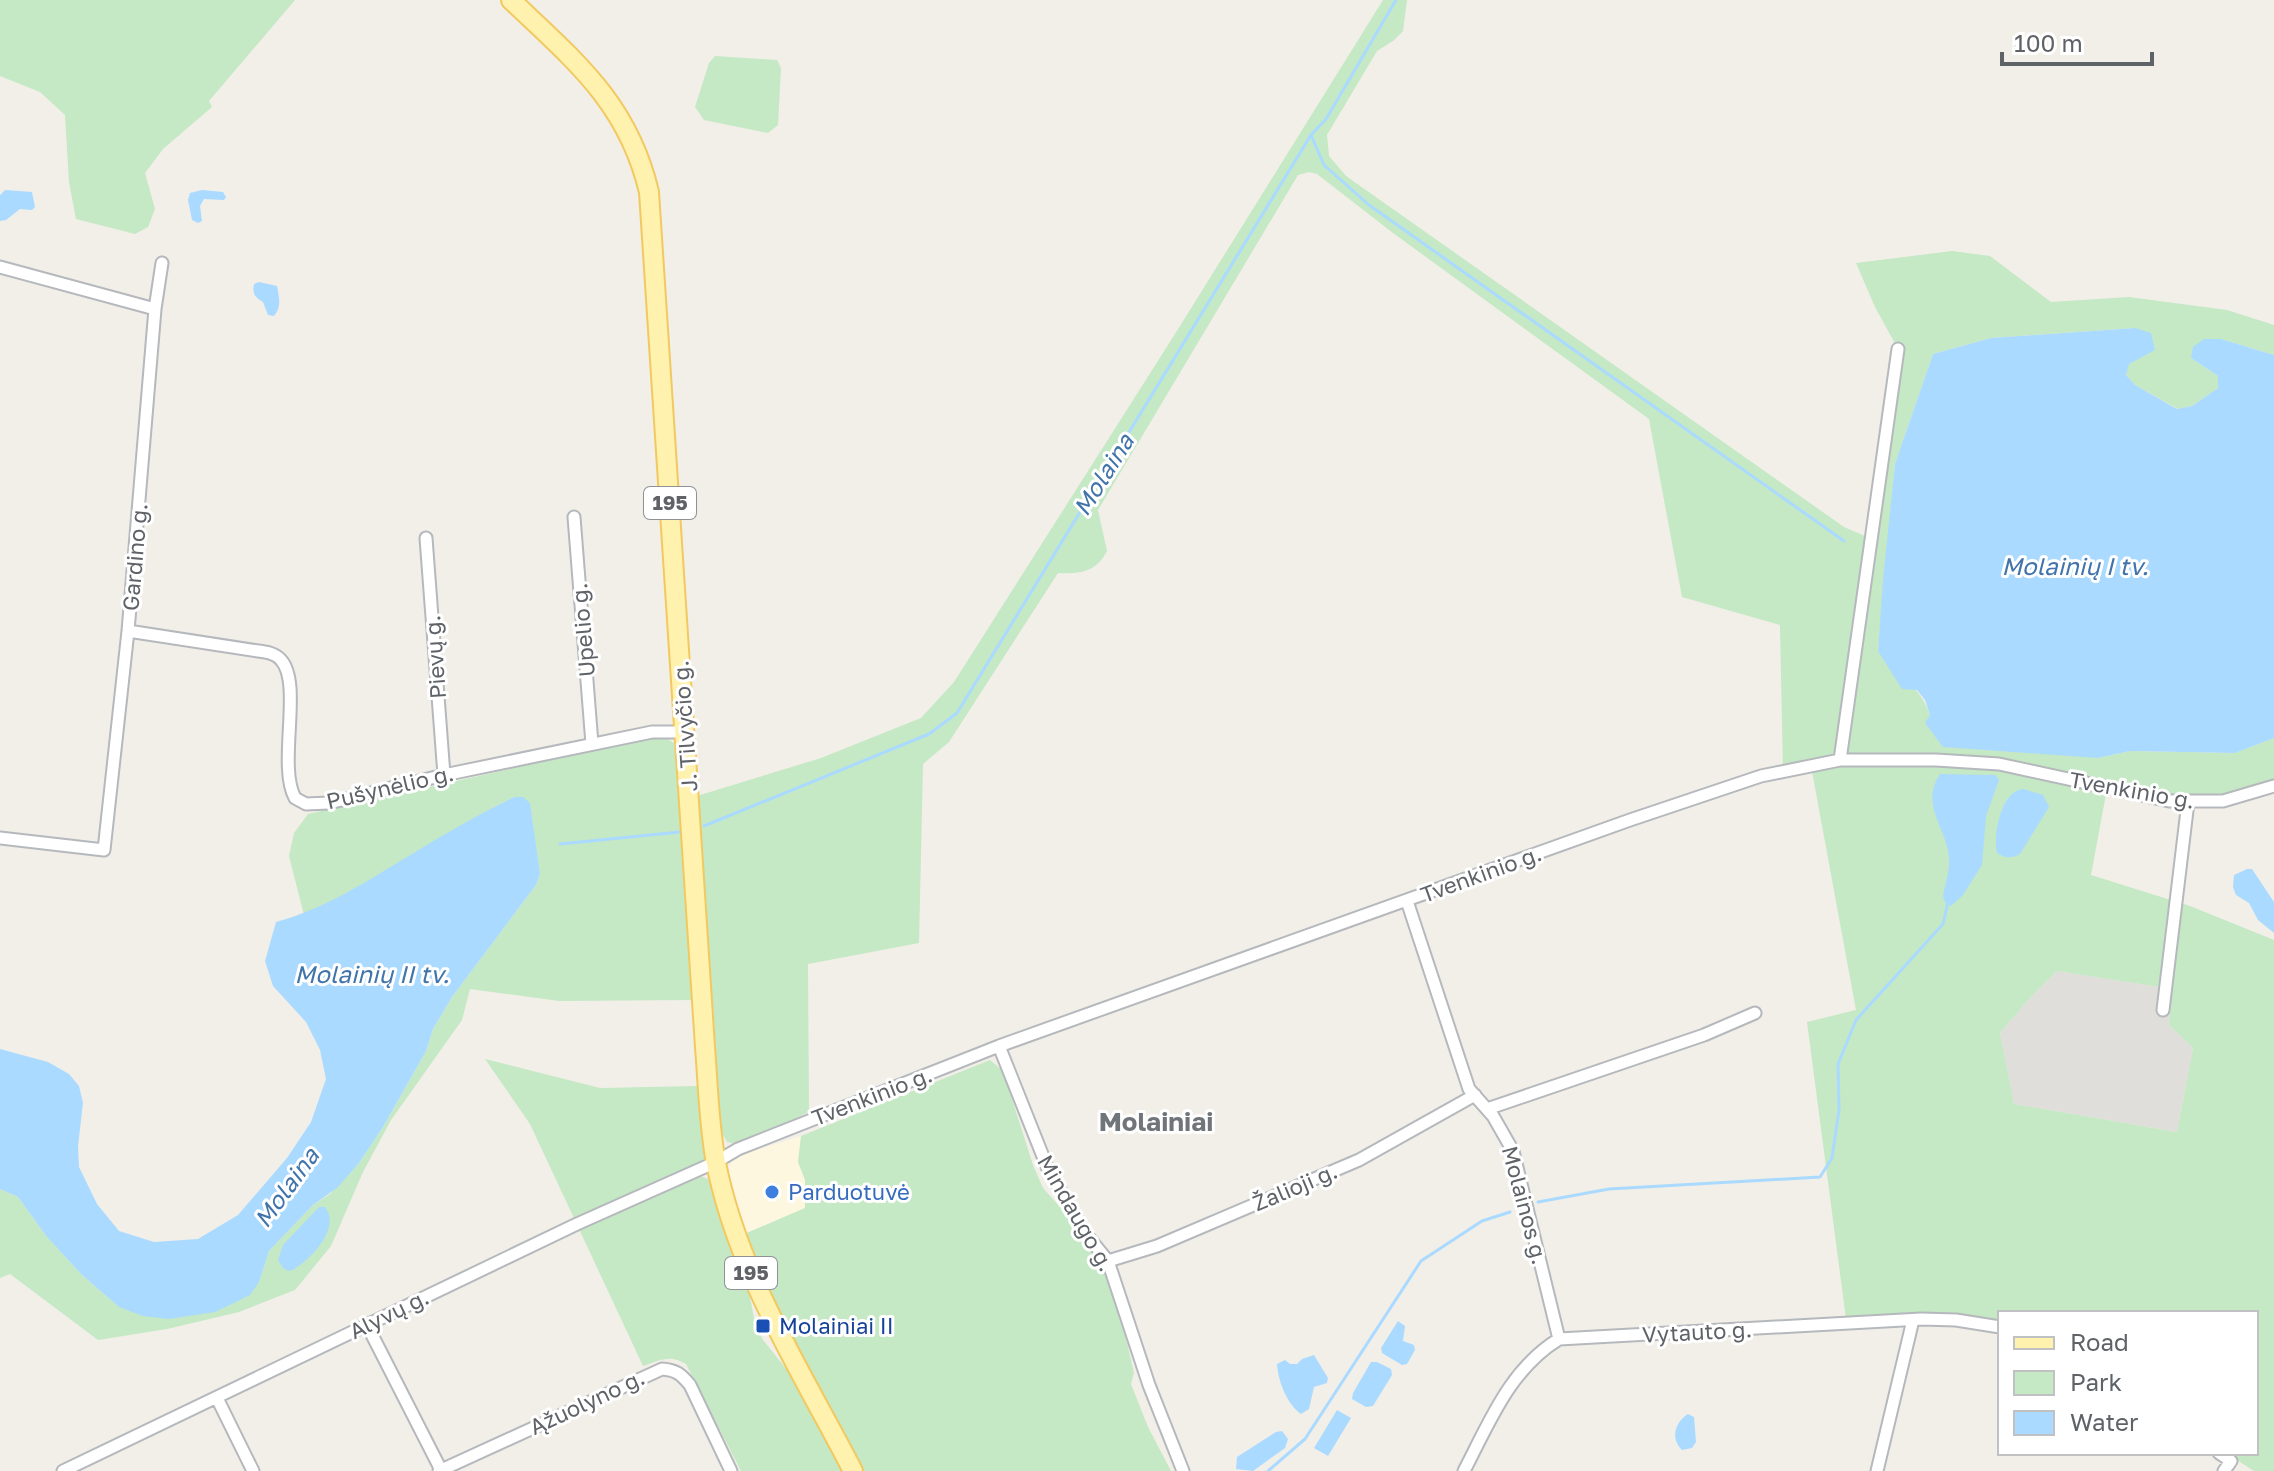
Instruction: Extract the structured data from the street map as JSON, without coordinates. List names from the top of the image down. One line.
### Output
{"streets":{"main road":["195","J. Tilvyčio g."],"street":["Gardino g.","Upelio g.","Pievų g.","Pušynėlio g.","Tvenkinio g.","Žalioji g.","Molainos g.","Mindaugo g.","Alyvų g.","Vytauto g.","Ąžuolyno g."]},"crossings":[["Gardino g.","Pušynėlio g."],["Upelio g.","Pušynėlio g."],["Pievų g.","Pušynėlio g."],["J. Tilvyčio g.","Pušynėlio g."],["J. Tilvyčio g.","Tvenkinio g."],["J. Tilvyčio g.","Alyvų g."],["Tvenkinio g.","Molainos g."],["Tvenkinio g.","Mindaugo g."],["Tvenkinio g.","Alyvų g."],["Žalioji g.","Molainos g."],["Žalioji g.","Mindaugo g."],["Molainos g.","Vytauto g."]],"districts":["Molainiai"],"water":["Molaina","Molainių I tv.","Molainių II tv."],"places":{"other":["Parduotuvė"],"transit":["Molainiai II"]},"legend":["Road","Park","Water"],"scale_bar":"100 m"}
